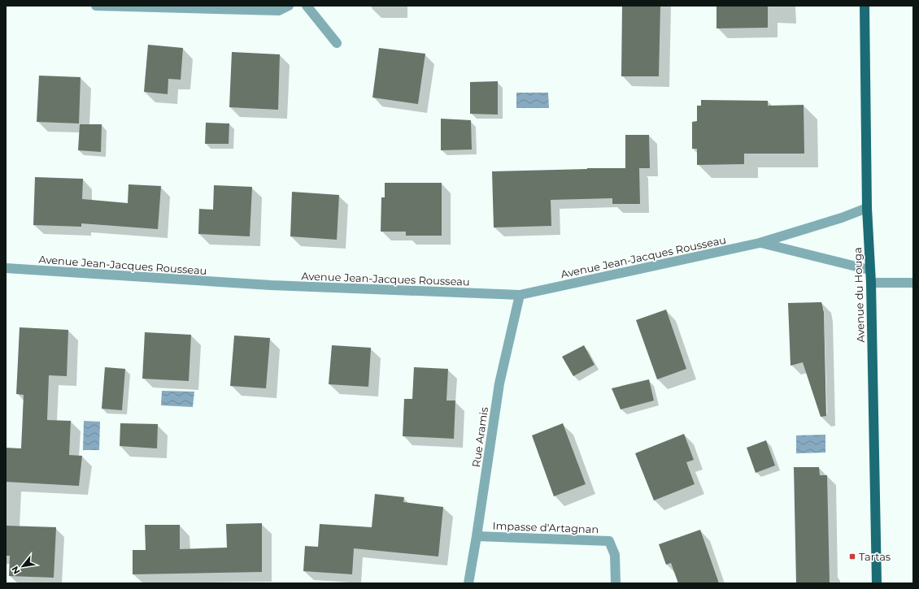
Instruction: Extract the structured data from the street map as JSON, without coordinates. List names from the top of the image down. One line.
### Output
{"streets":{"main road":["Avenue du Houga"],"street":["Avenue Jean-Jacques Rousseau","Rue Aramis","Impasse d'Artagnan"]},"crossings":[["Avenue Jean-Jacques Rousseau","Avenue du Houga"],["Avenue Jean-Jacques Rousseau","Rue Aramis"],["Rue Aramis","Impasse d'Artagnan"]],"places":{"transit":["Tartas"]},"north":"bottom left"}
